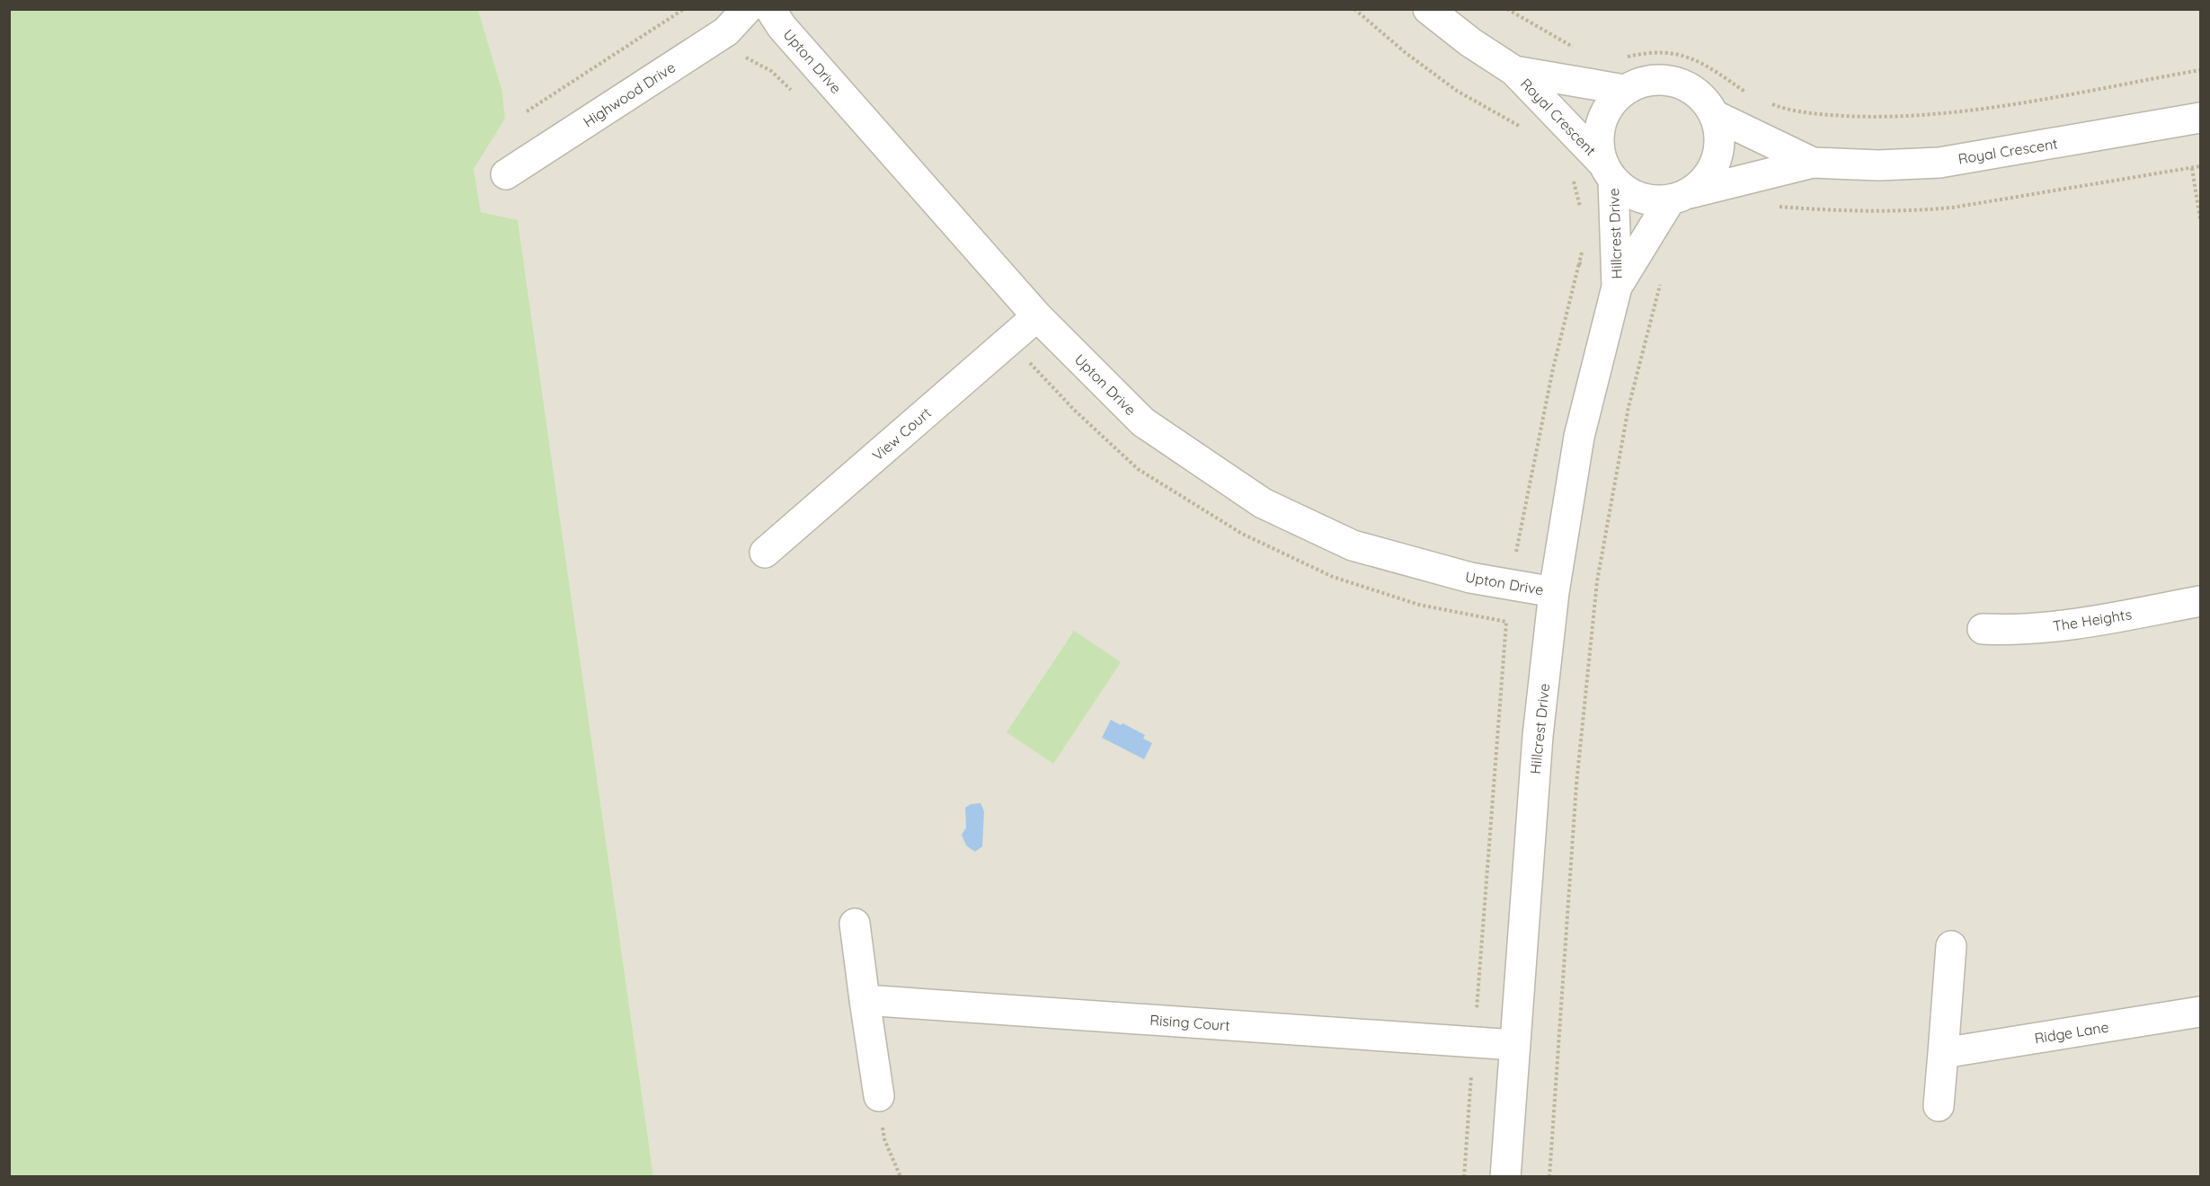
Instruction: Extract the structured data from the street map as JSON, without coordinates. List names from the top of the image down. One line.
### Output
{"streets":{"street":["Upton Drive","Highwood Drive","Royal Crescent","Hillcrest Drive","View Court","The Heights","Rising Court","Ridge Lane"]},"crossings":[["Upton Drive","Hillcrest Drive"],["Upton Drive","View Court"],["Royal Crescent","Hillcrest Drive"],["Hillcrest Drive","Rising Court"]]}
